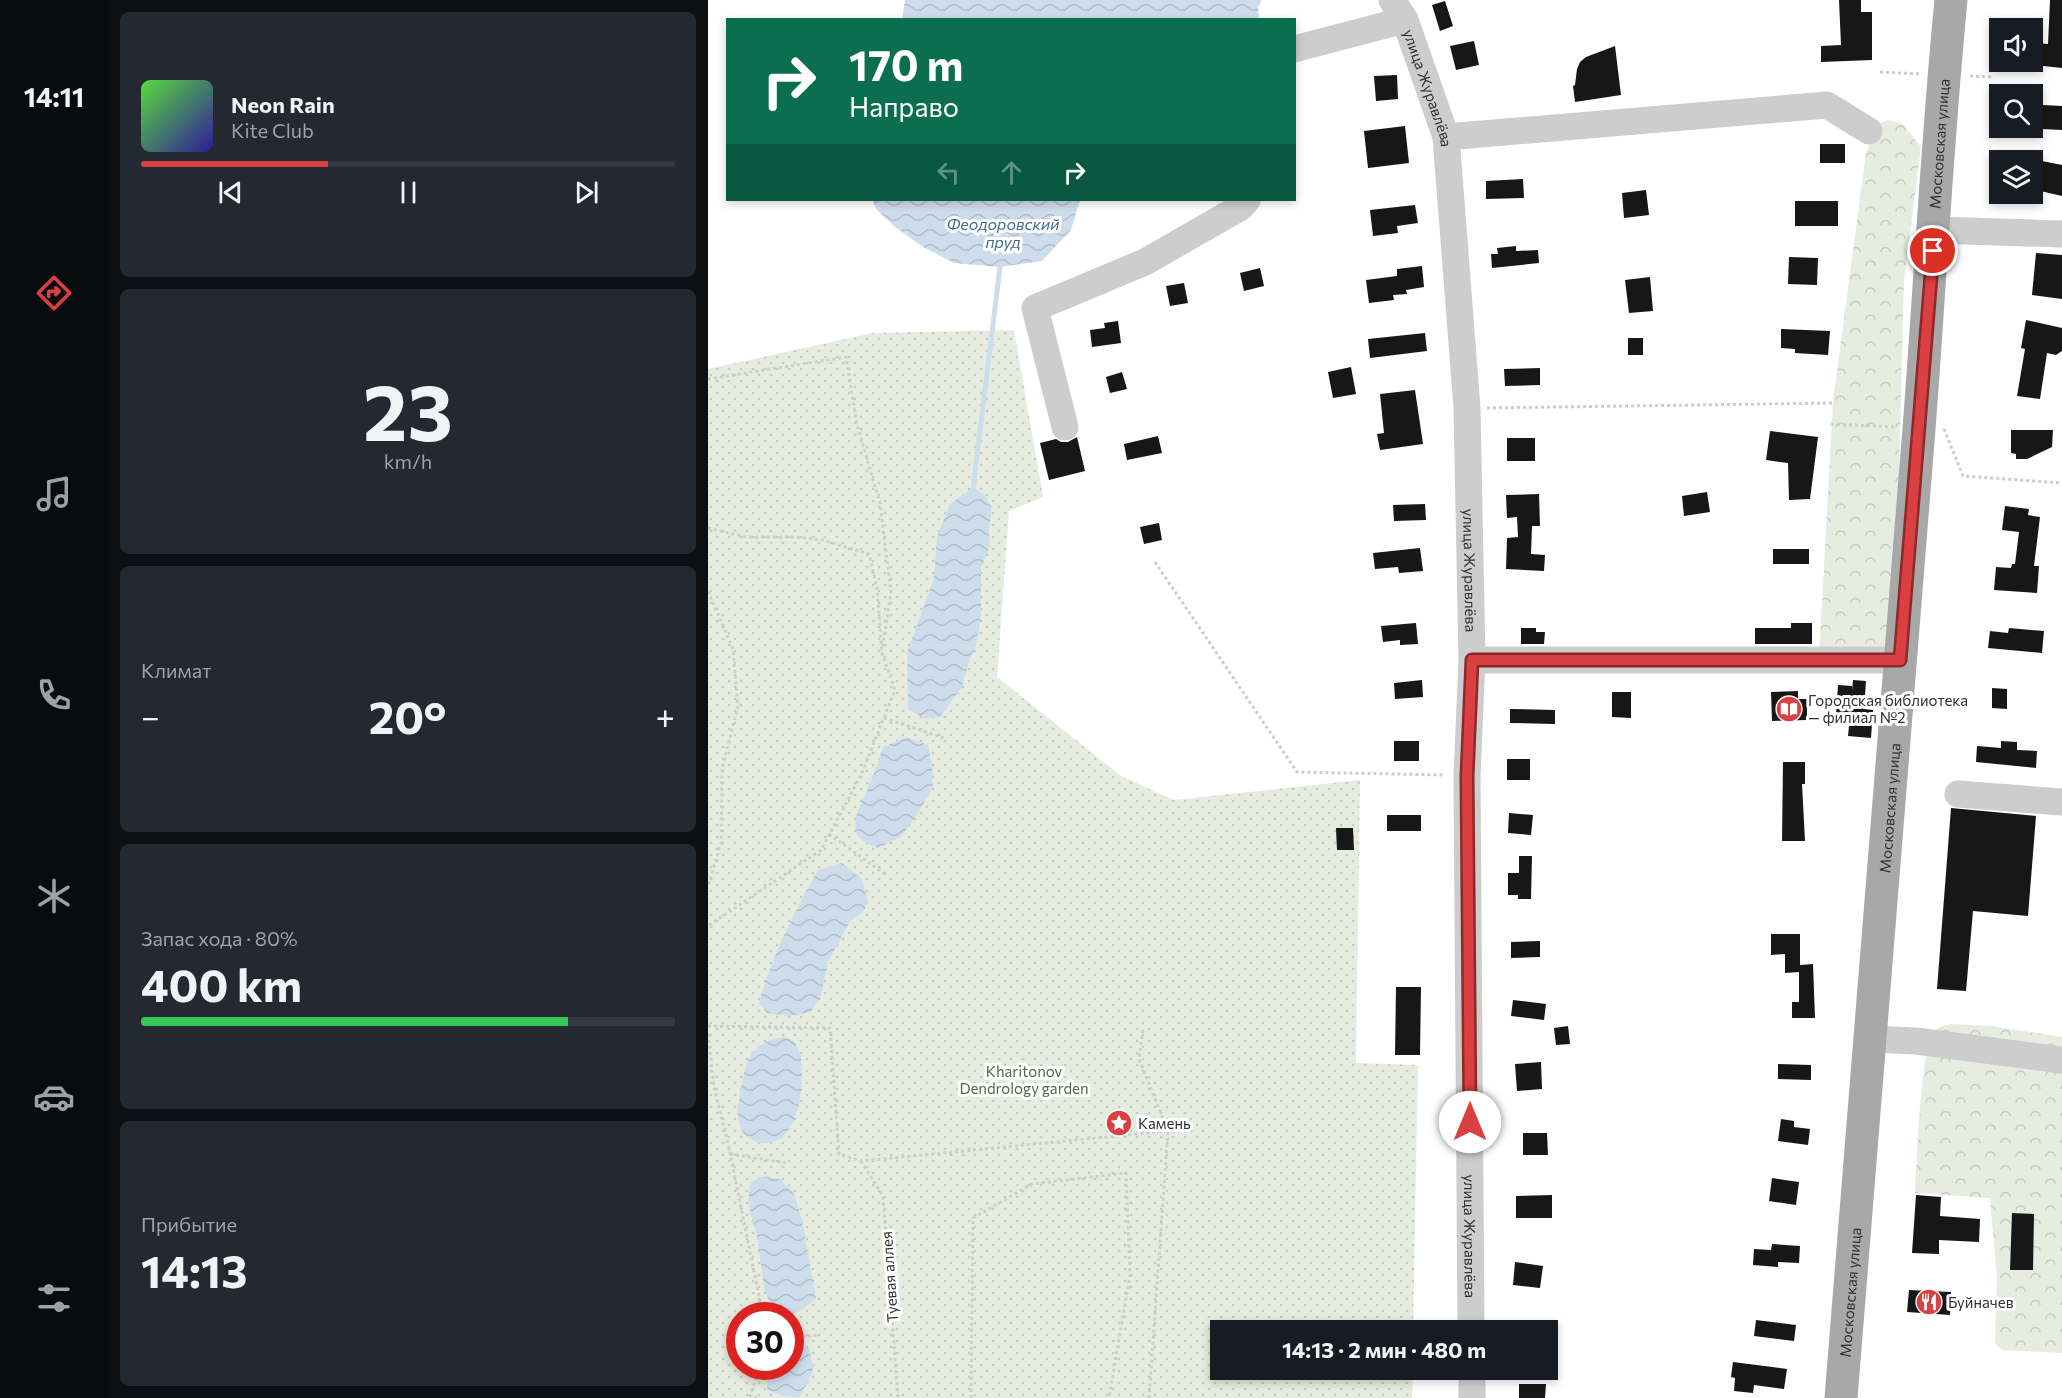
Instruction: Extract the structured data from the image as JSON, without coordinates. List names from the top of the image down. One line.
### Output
{"streets":{"main road":["Московская улица"],"street":["улица Журавлёва"],"path":["Туевая аллея"]},"water":["Феодоровский пруд"],"parks":["Kharitonov Dendrology garden"],"places":{"library":["Городская библиотека — филиал №2"],"place":["Камень"],"restaurant":["Буйначев"]},"page":{"tabs":"14:11","turn":["170 m","Направо"],"song":["Neon Rain","Kite Club"],"tile":[["23","km/h"],"Климат",["Запас хода · 80%","400 km"],["Прибытие","14:13"]],"heat":["−","20°","+"],"limit":"30","trip":"14:13 · 2 мин · 480 m"}}
